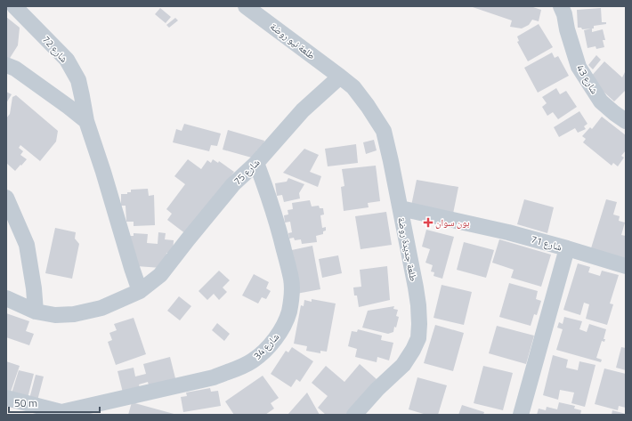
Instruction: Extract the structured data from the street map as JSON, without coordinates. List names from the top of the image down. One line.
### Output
{"streets":{"street":["طلعة نيو روضة","شارع 72","شارع 43","شارع 75","شارع 71","طلعة جديدة روضة","شارع 34"]},"crossings":[["طلعة نيو روضة","شارع 75"],["طلعة نيو روضة","طلعة جديدة روضة"],["شارع 75","طلعة جديدة روضة"],["شارع 75","شارع 34"],["شارع 71","طلعة جديدة روضة"]],"places":{"health":["بون سوان"]},"scale_bar":"50 m"}
